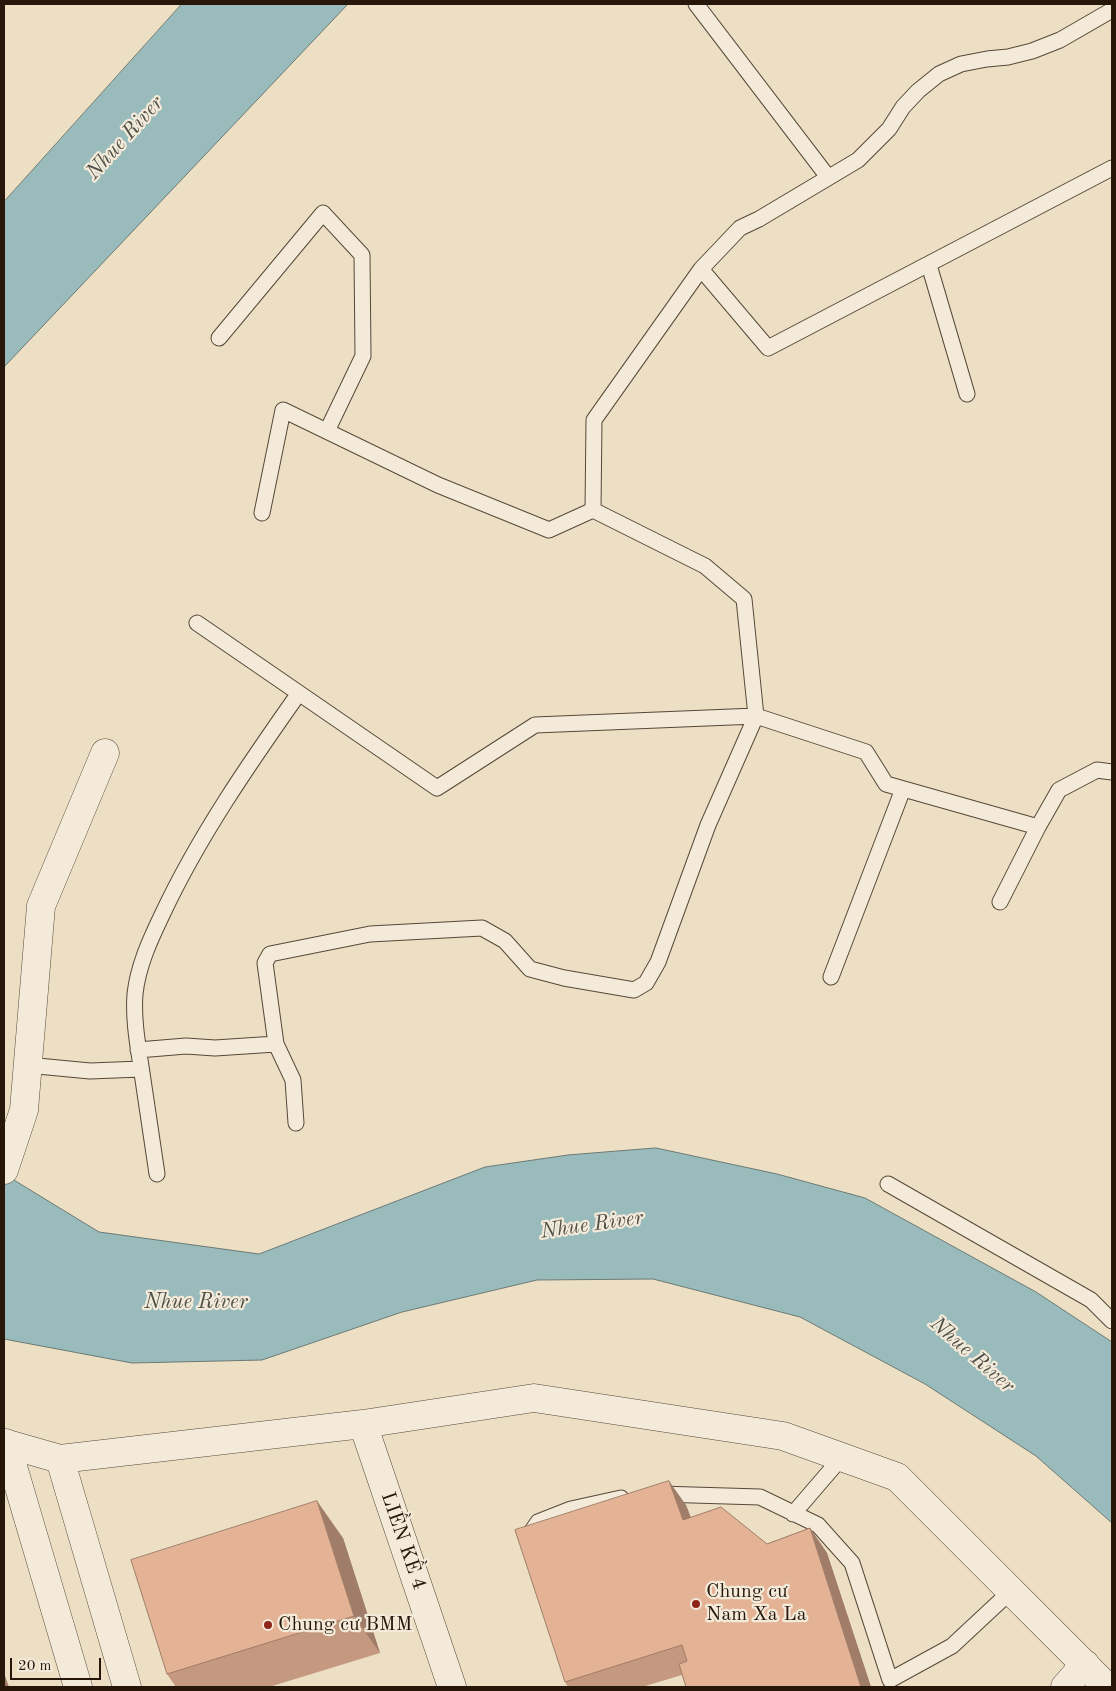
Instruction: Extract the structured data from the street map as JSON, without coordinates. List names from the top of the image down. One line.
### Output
{"streets":{"street":["LIỀN KỀ 4"]},"water":["Nhue River"],"places":["Chung cư Nam Xa La","Chung cư BMM"],"scale_bar":"20 m"}
